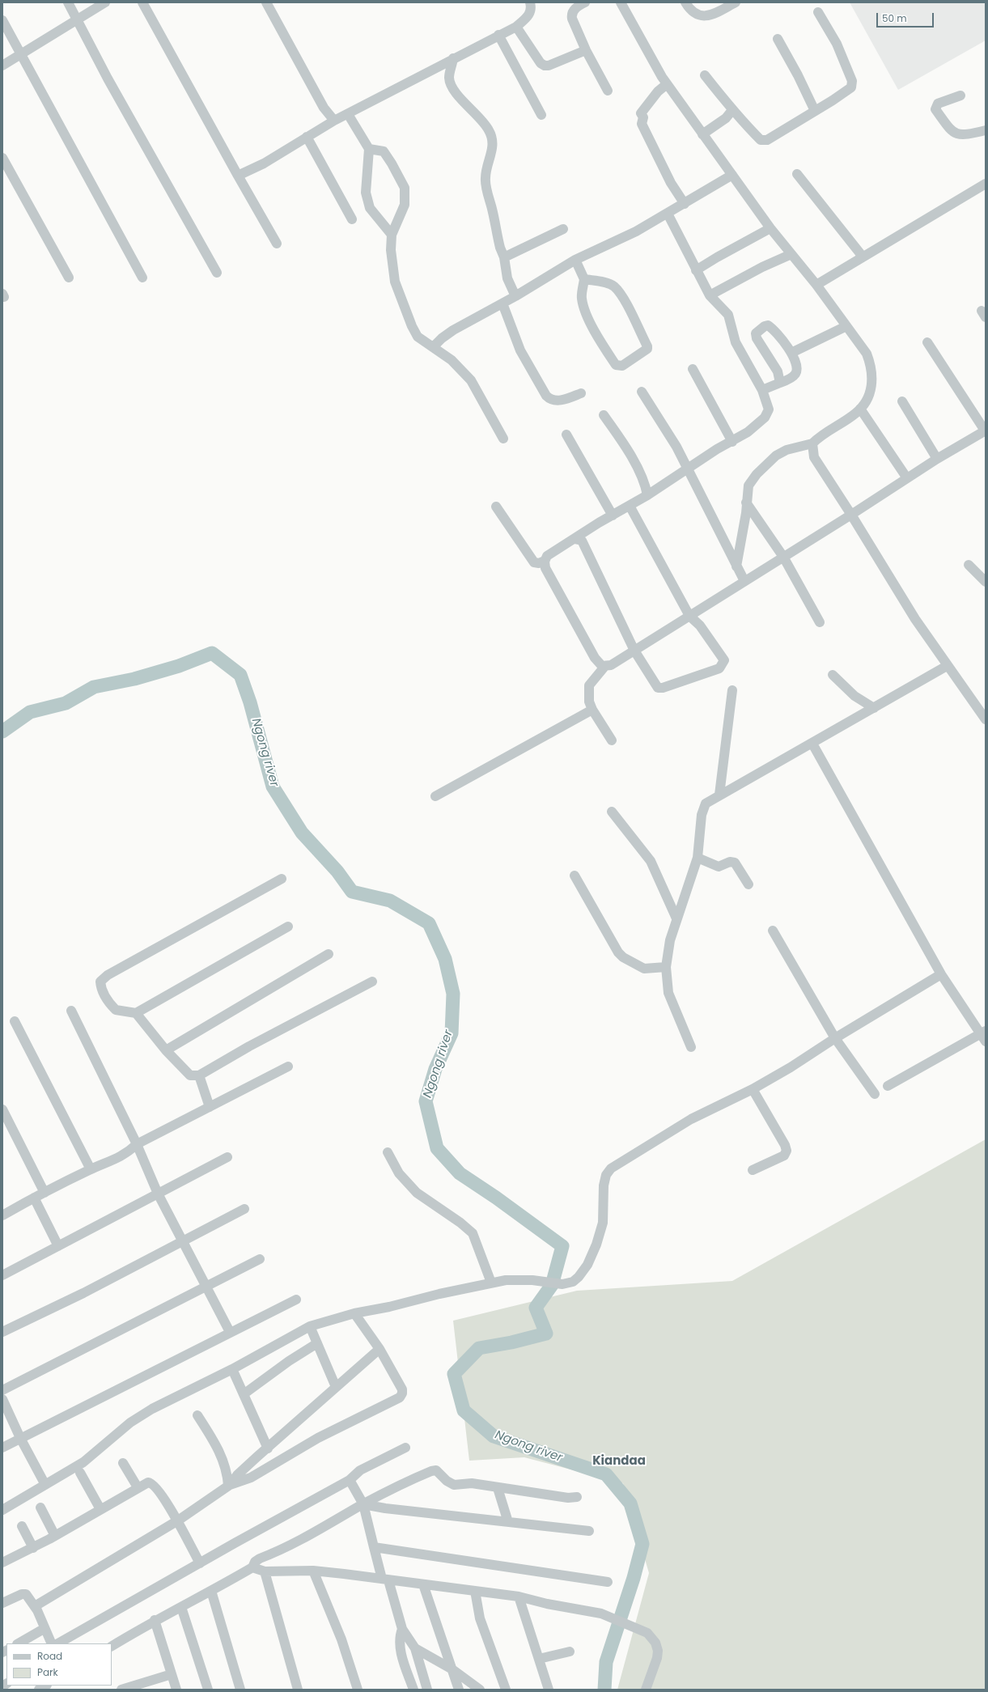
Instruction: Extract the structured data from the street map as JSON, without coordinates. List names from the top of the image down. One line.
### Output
{"districts":["Kiandaa"],"water":["Ngong river"],"legend":["Road","Park"],"scale_bar":"50 m"}
